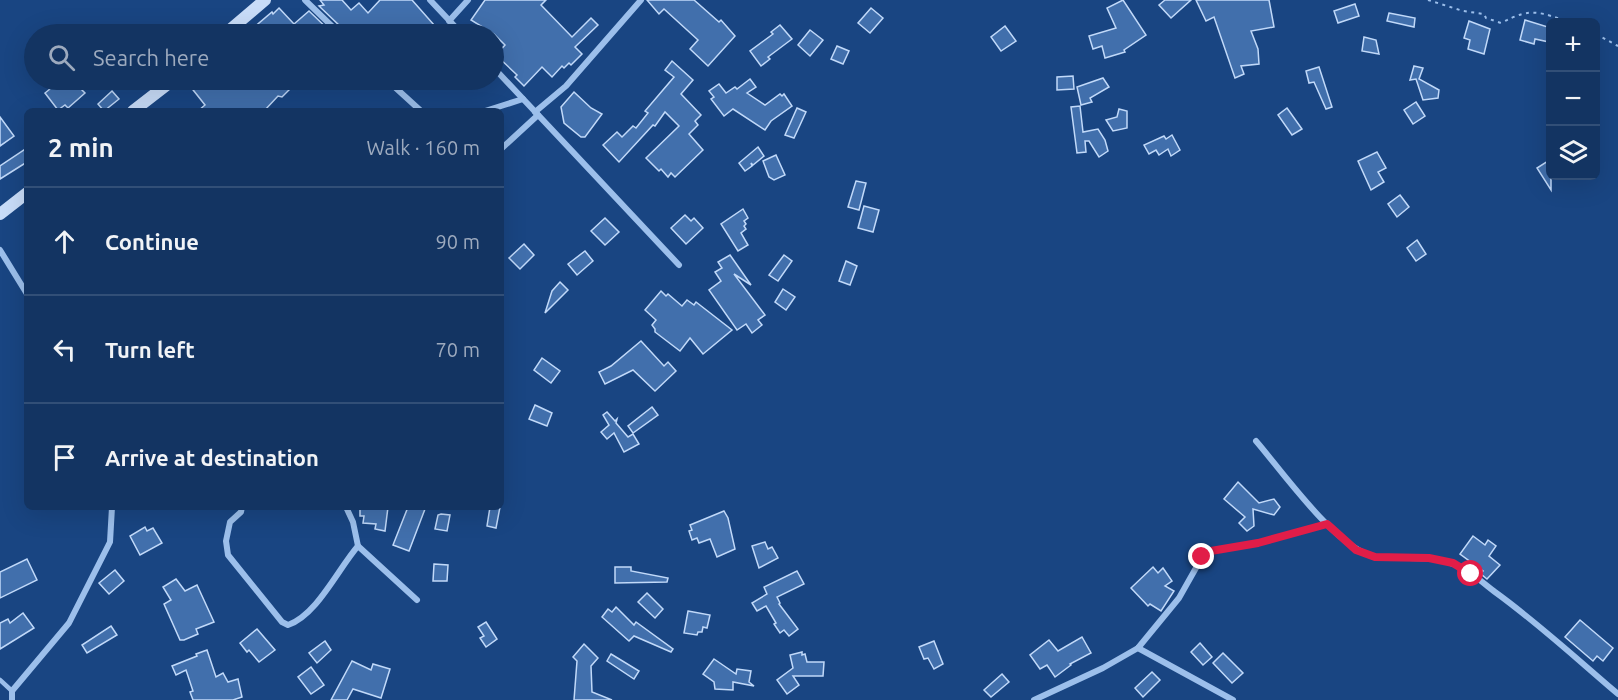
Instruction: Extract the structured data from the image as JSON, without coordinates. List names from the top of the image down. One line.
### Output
{"page":{"map_buttons":["+","−"],"search":"Search here","heading":["2 min","Walk · 160 m"],"list":[["Continue","90 m"],["Turn left","70 m"],"Arrive at destination"]}}
